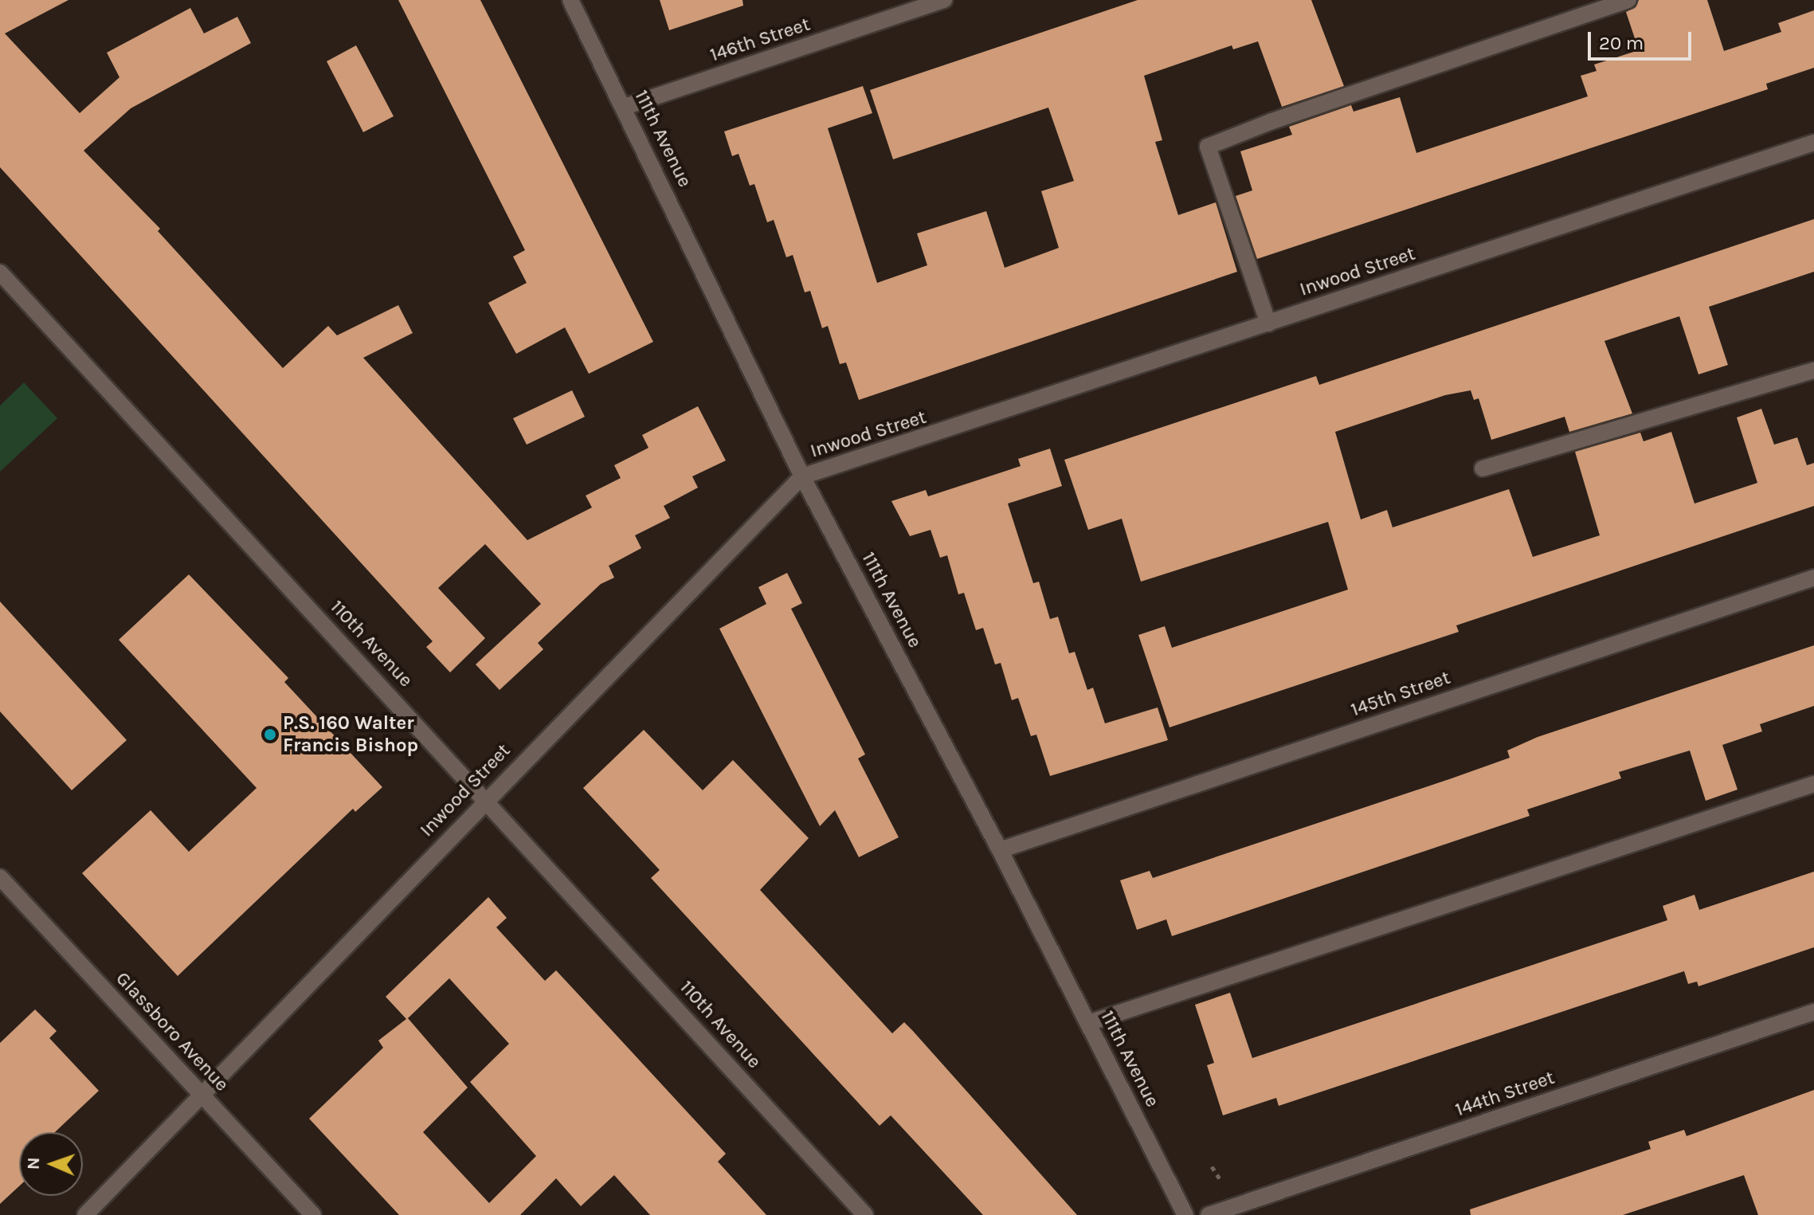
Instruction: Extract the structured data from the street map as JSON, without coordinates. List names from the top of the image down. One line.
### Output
{"streets":{"street":["146th Street","111th Avenue","Inwood Street","110th Avenue","145th Street","Glassboro Avenue","144th Street"]},"crossings":[["146th Street","111th Avenue"],["111th Avenue","Inwood Street"],["111th Avenue","145th Street"],["Inwood Street","110th Avenue"],["Inwood Street","Glassboro Avenue"]],"places":["P.S. 160 Walter Francis Bishop"],"scale_bar":"20 m","north":"left"}
